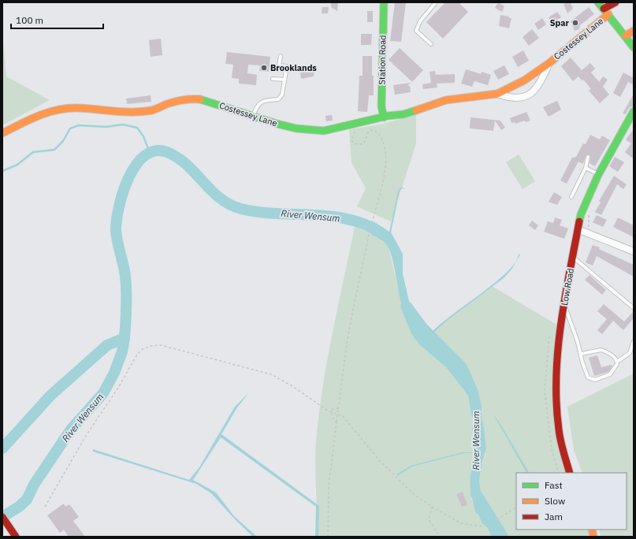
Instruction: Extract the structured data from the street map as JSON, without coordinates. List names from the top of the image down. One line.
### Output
{"streets":{"street":["Costessey Lane","Station Road","Low Road"]},"crossings":[["Costessey Lane","Station Road"]],"water":["River Wensum"],"places":["Spar","Brooklands"],"legend":["Fast","Slow","Jam"],"scale_bar":"100 m"}
